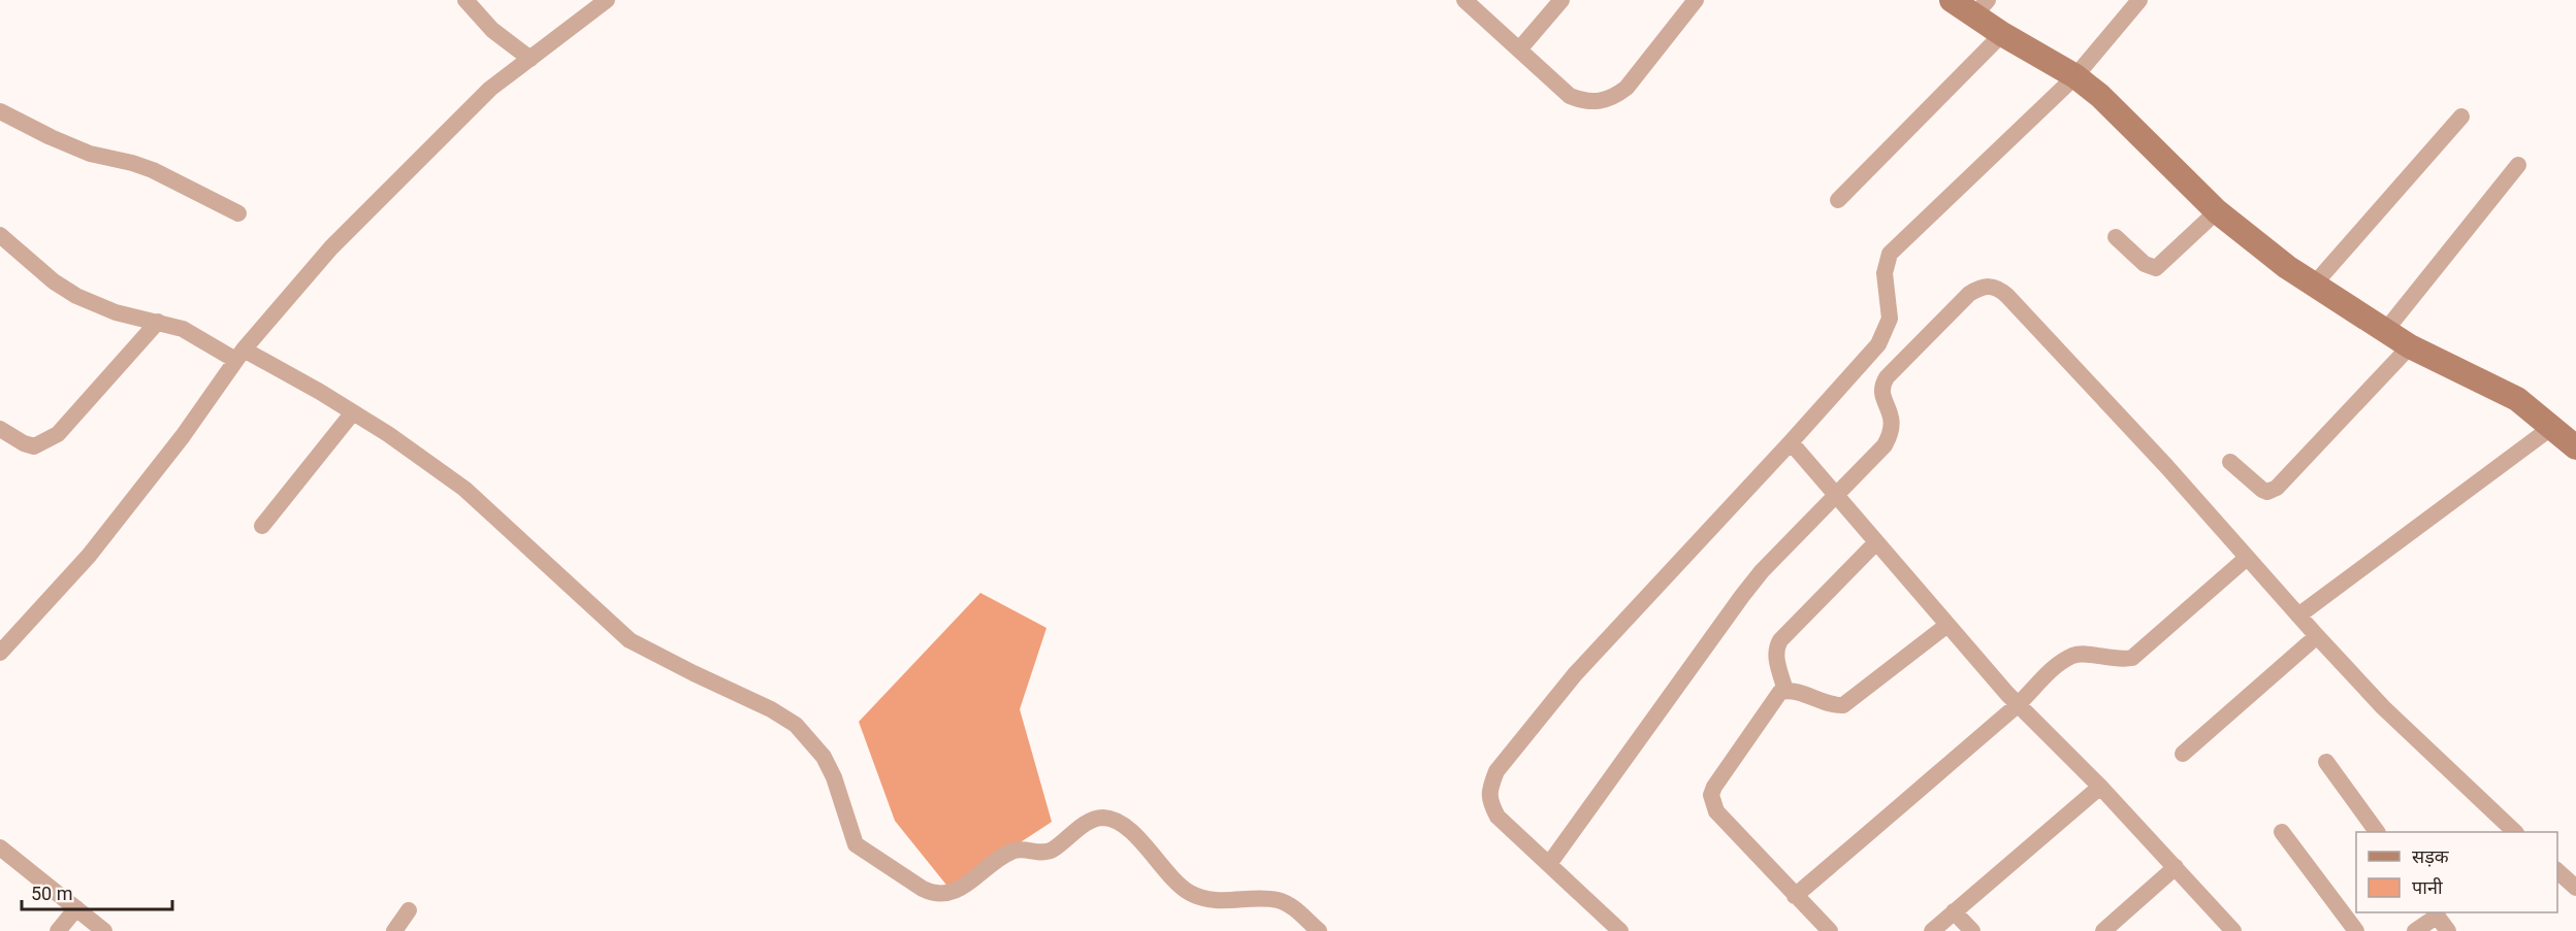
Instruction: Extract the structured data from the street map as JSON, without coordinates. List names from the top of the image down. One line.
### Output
{"legend":["सड़क","पानी"],"scale_bar":"50 m"}
